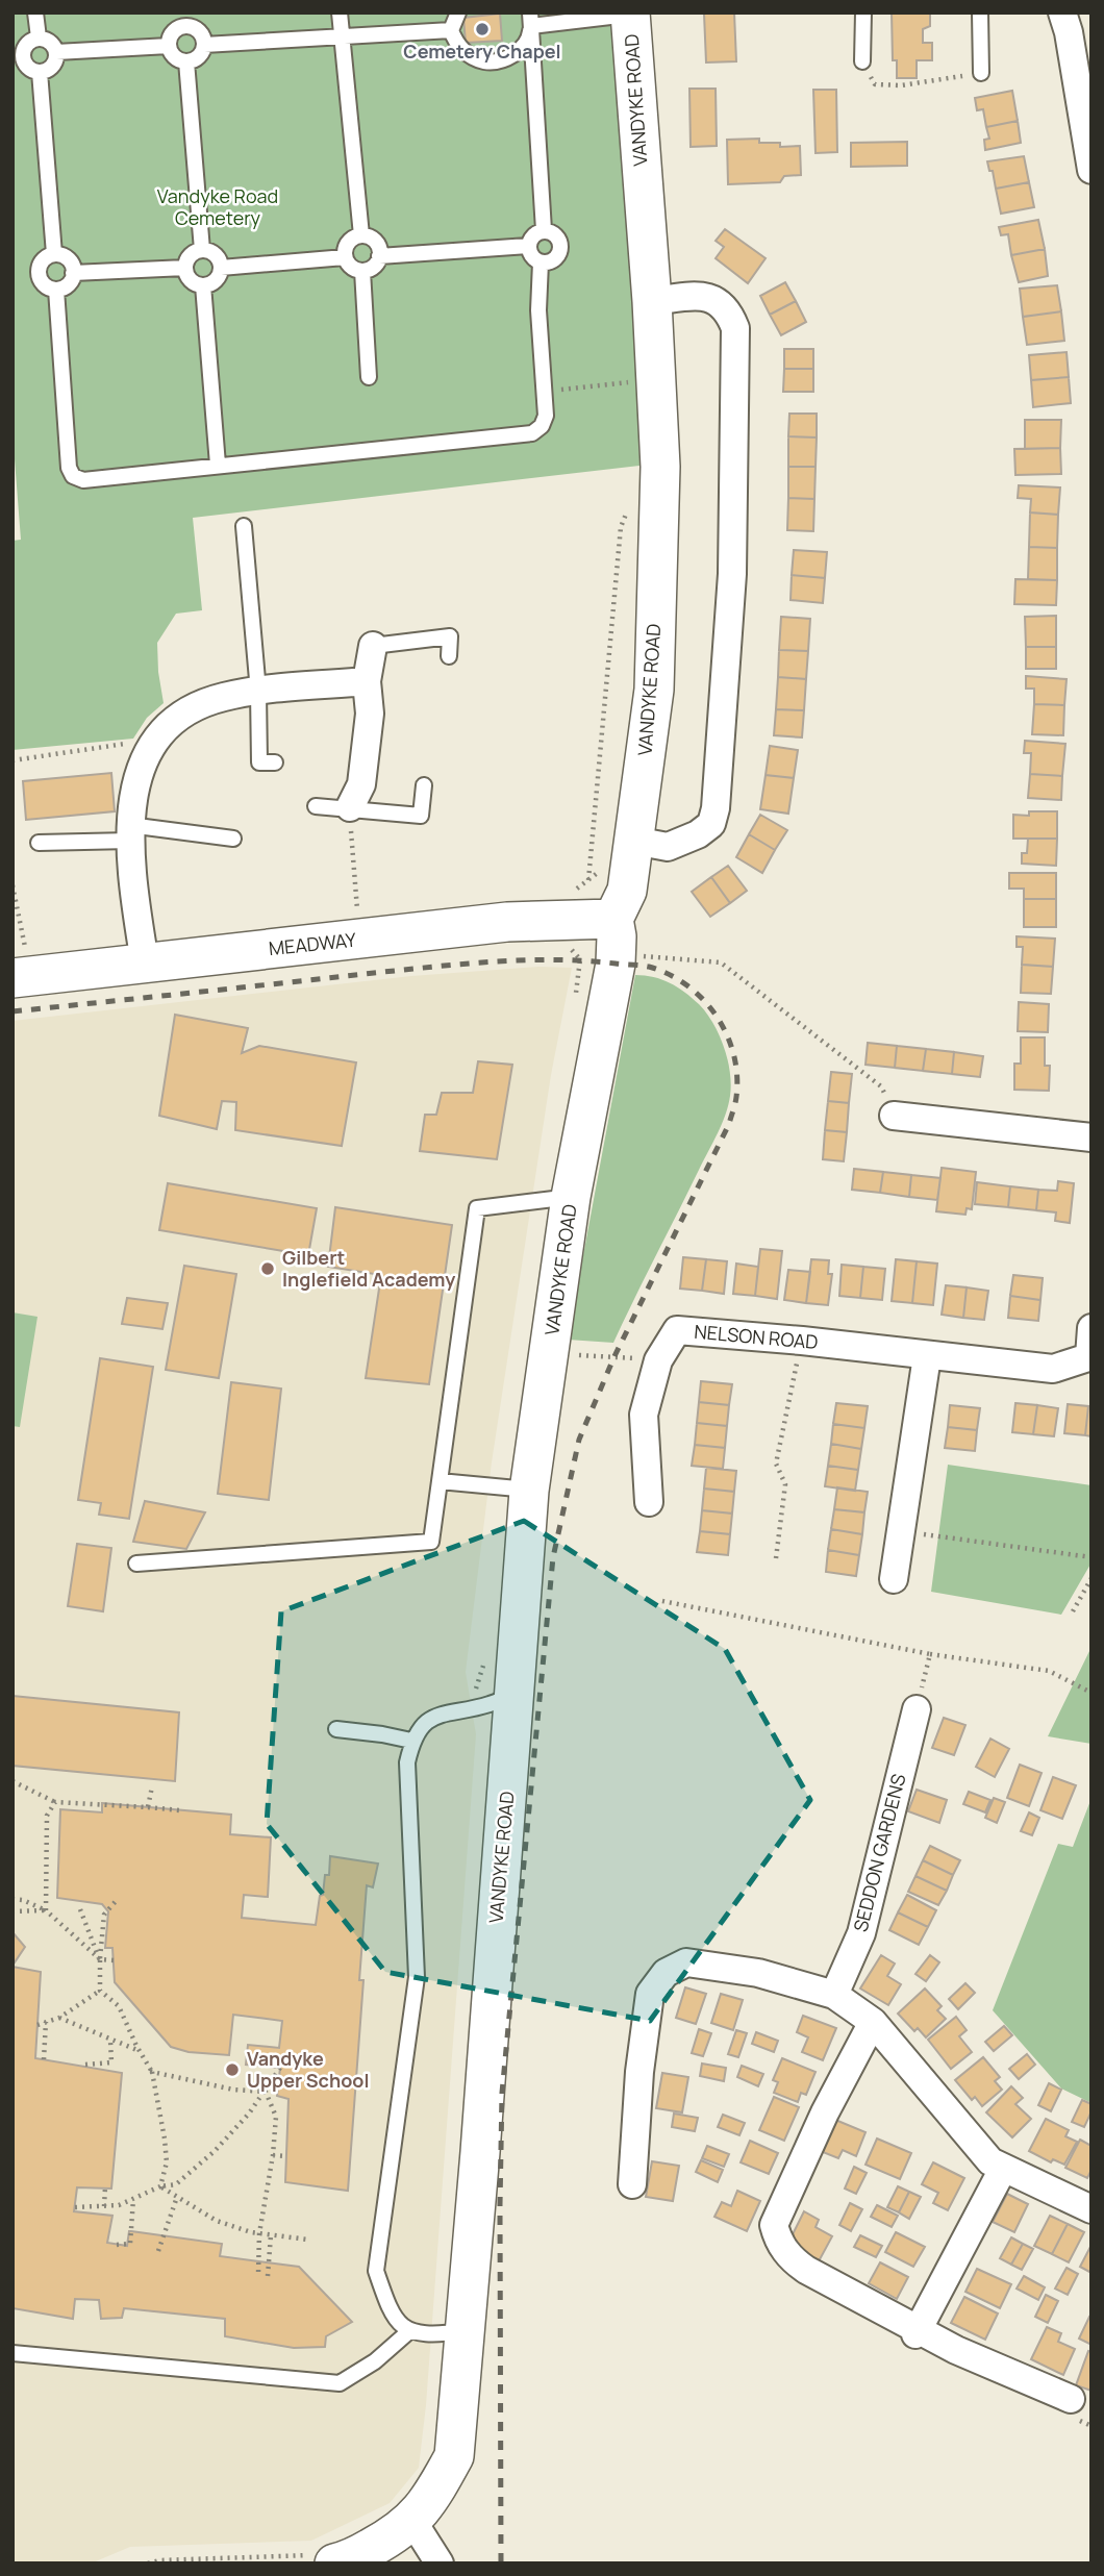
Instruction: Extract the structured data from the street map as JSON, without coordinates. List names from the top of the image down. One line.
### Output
{"streets":{"street":["VANDYKE ROAD","MEADWAY","NELSON ROAD","SEDDON GARDENS"]},"crossings":[["VANDYKE ROAD","MEADWAY"]],"parks":["Vandyke Road Cemetery"],"places":["Cemetery Chapel","Gilbert Inglefield Academy","Vandyke Upper School"]}
